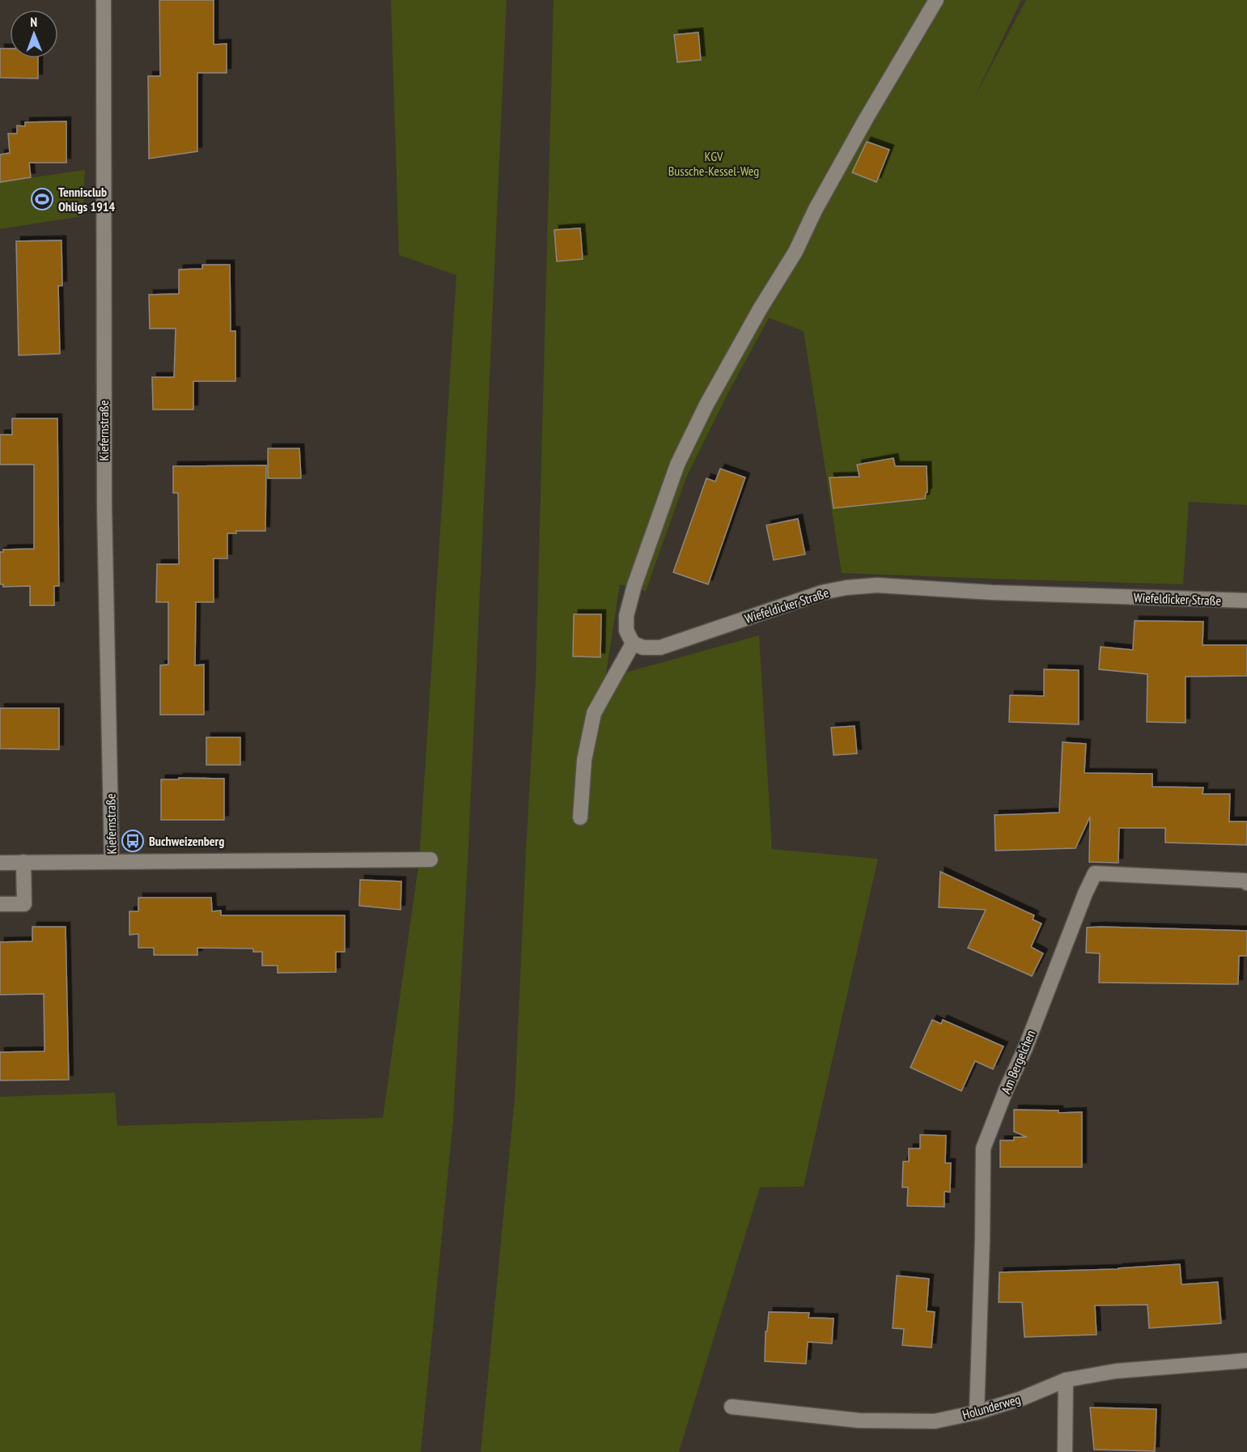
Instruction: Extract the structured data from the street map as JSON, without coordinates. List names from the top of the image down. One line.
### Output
{"streets":{"street":["Kiefernstraße","Wiefeldicker Straße","Am Bergelchen","Holunderweg"]},"crossings":[["Am Bergelchen","Holunderweg"]],"parks":["KGV Bussche-Kessel-Weg"],"places":{"sports":["Tennisclub Ohligs 1914"],"bus stop":["Buchweizenberg"]},"north":"top"}
